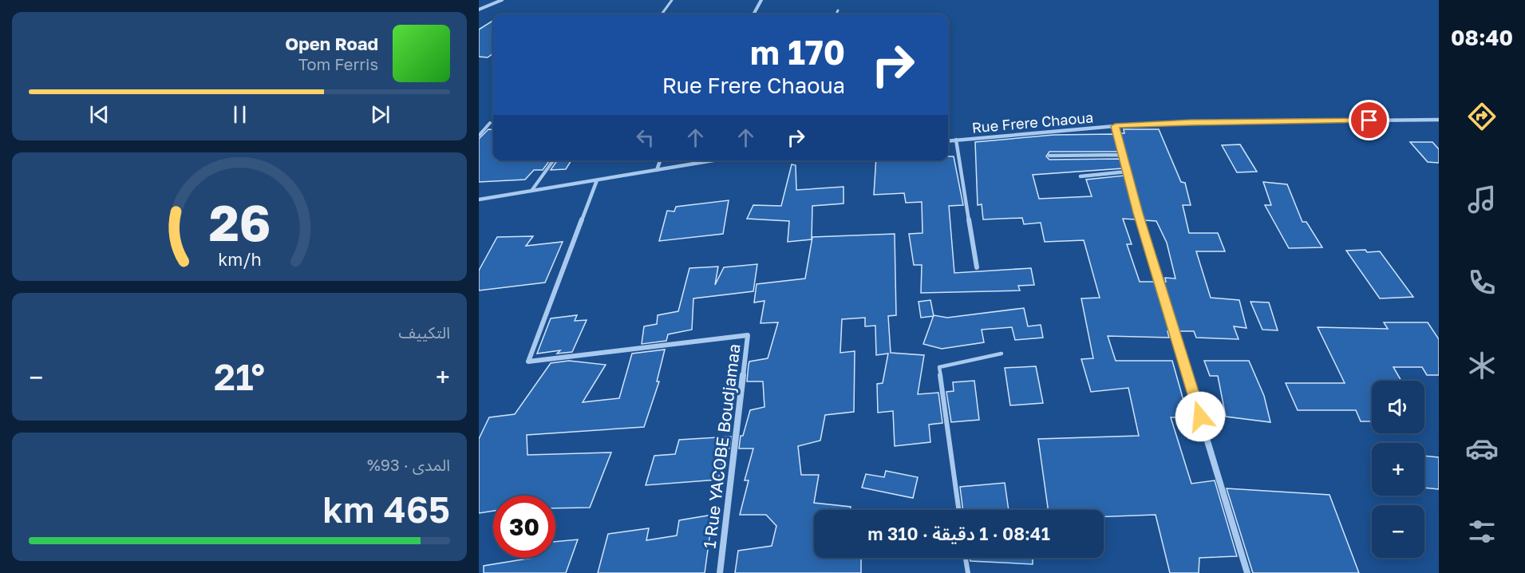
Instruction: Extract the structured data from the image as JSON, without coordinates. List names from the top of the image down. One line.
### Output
{"streets":{"street":["Rue Frere Chaoua","1 Rue YACOBE Boudjamaa"]},"page":{"tabs":"08:40","turn":["170 m","Rue Frere Chaoua"],"song":["Open Road","Tom Ferris"],"tile":["التكييف",["المدى · 93%","465 km"]],"heat":["−","21°","+"],"map_buttons":["+","−"],"limit":"30","trip":"08:41 · 1 دقيقة · 310 m","gauge":["26","km/h"]}}
